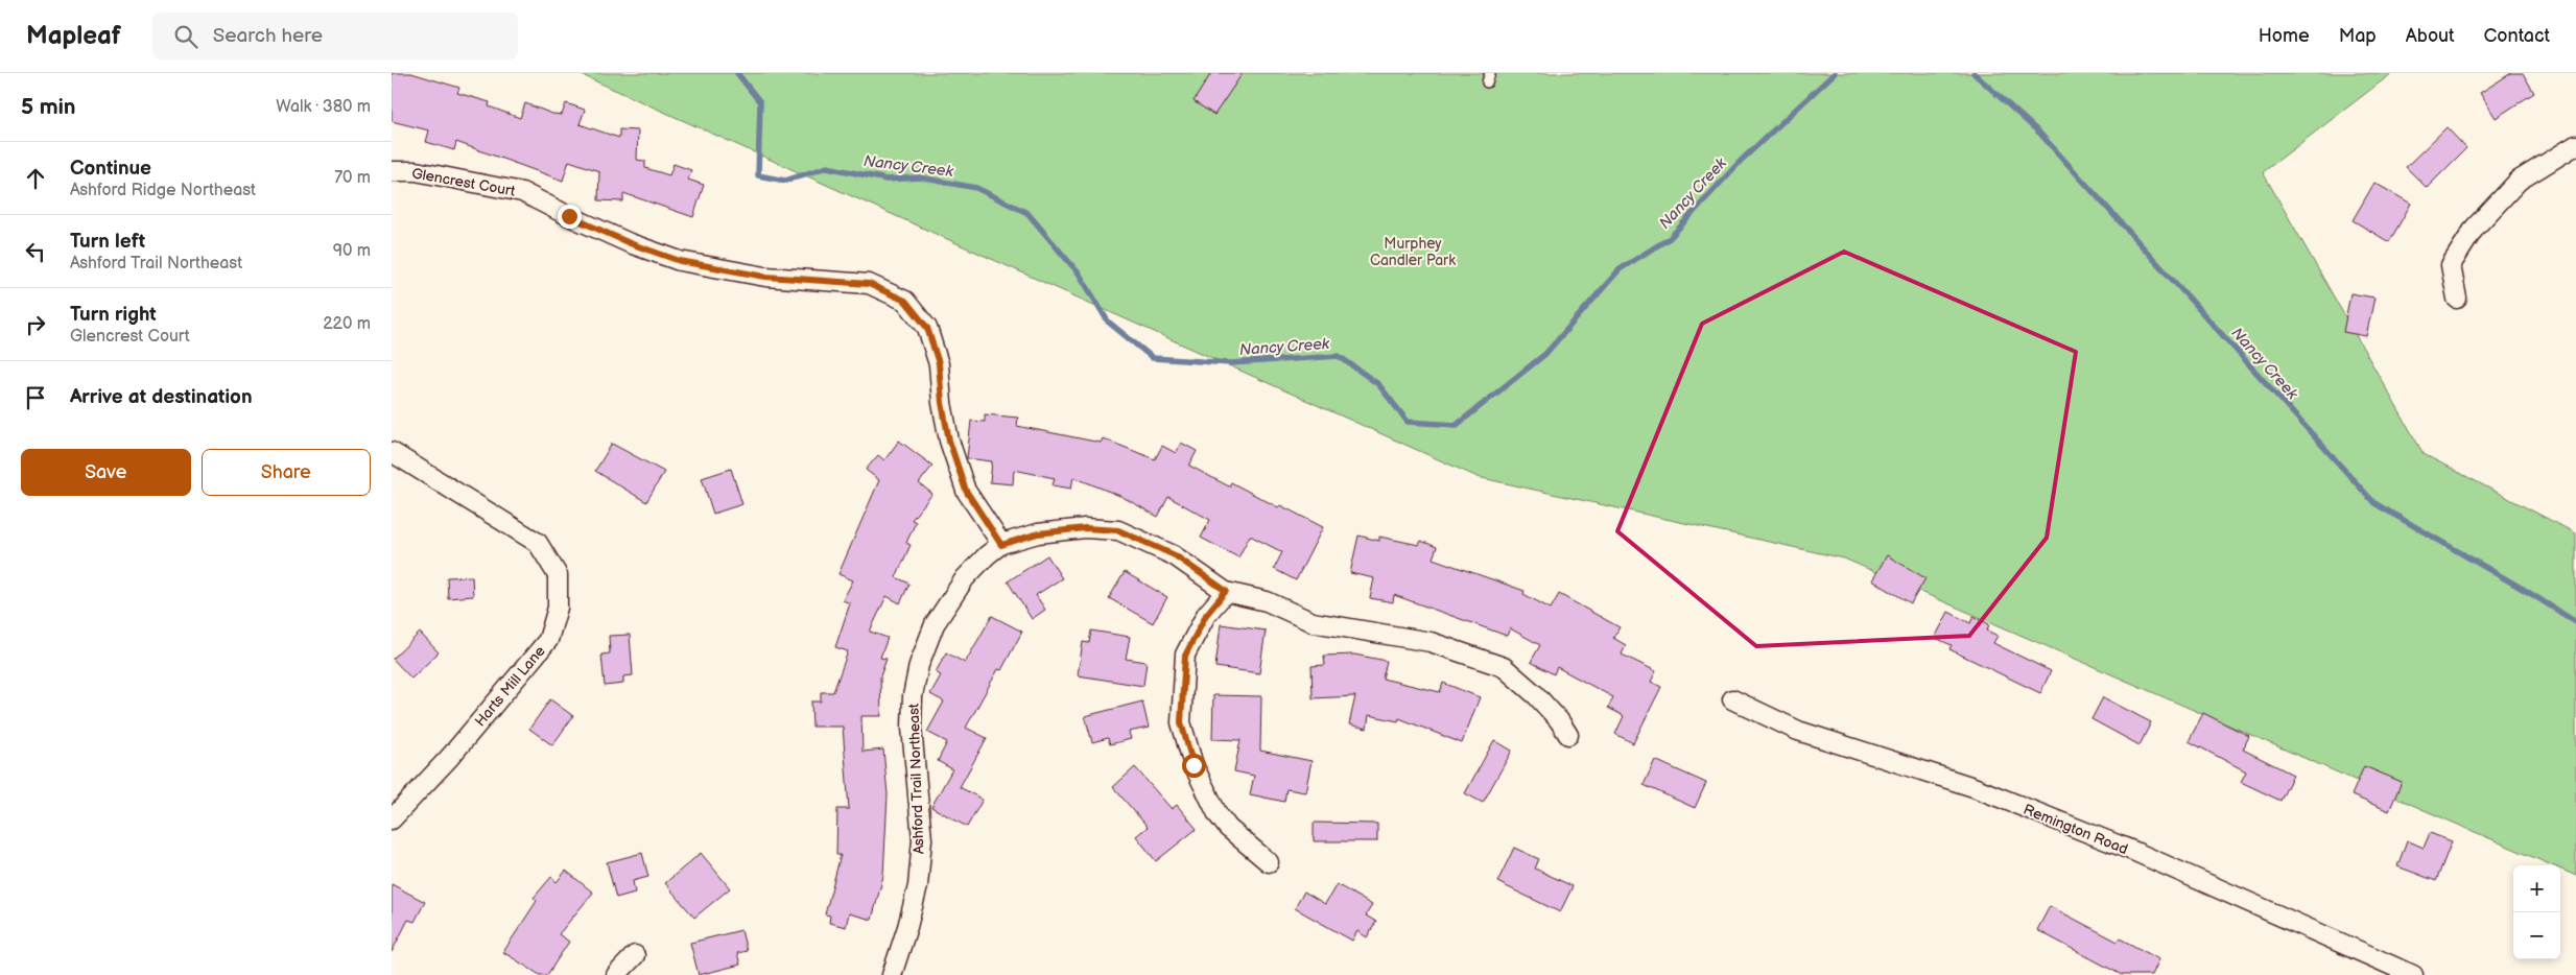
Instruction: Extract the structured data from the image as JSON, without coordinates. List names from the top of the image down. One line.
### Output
{"streets":{"street":["Glencrest Court","Harts Mill Lane","Ashford Trail Northeast","Remington Road"]},"crossings":[["Glencrest Court","Ashford Trail Northeast"]],"water":["Nancy Creek"],"parks":["Murphey Candler Park"],"page":{"header":"Mapleaf","search":"Search here","nav":["Home","Map","About","Contact"],"heading":["5 min","Walk · 380 m"],"list":[["Continue","Ashford Ridge Northeast","70 m"],["Turn left","Ashford Trail Northeast","90 m"],["Turn right","Glencrest Court","220 m"],"Arrive at destination"],"buttons":["Save","Share"],"map_buttons":["+","−"]}}
